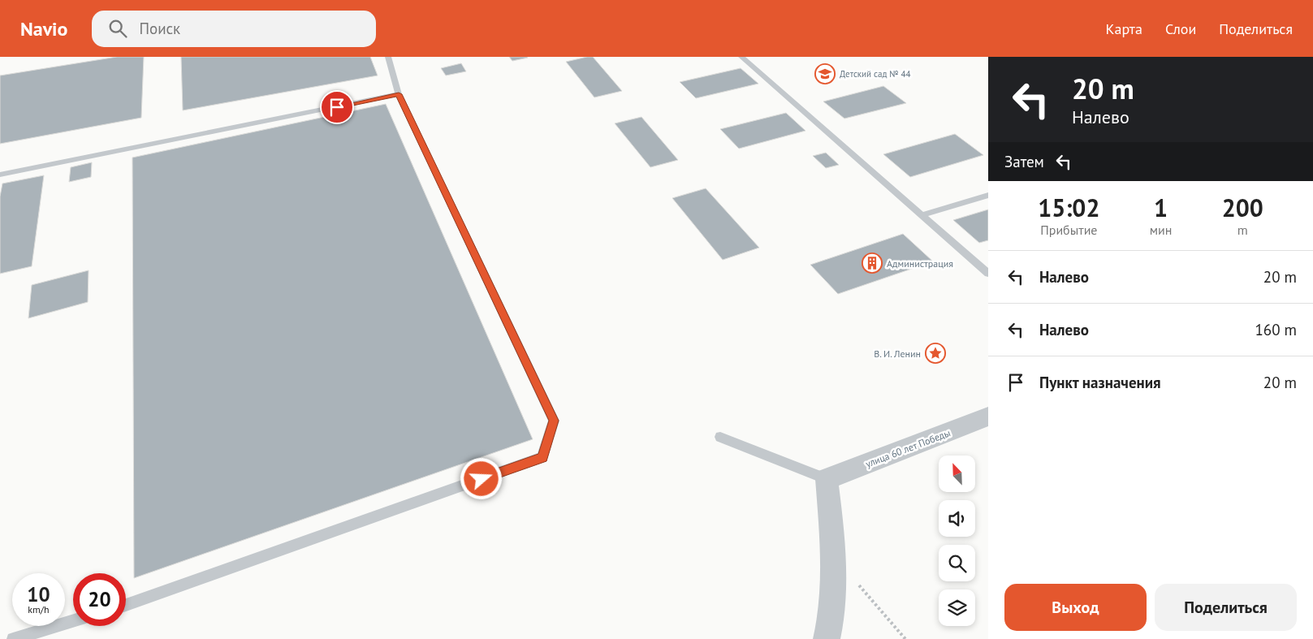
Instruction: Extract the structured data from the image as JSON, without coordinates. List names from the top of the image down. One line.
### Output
{"streets":{"street":["улица 60 лет Победы"]},"places":{"school or university":["Детский сад № 44"],"building":["Администрация"],"place":["В. И. Ленин"]},"north":"top left","page":{"header":"Navio","search":"Поиск","nav":["Карта","Слои","Поделиться"],"turn":["20 m","Налево"],"then":"Затем","eta":["15:02","Прибытие","1","мин","200","m"],"list":[{"name":"Налево","value":"20 m"},{"name":"Налево","value":"160 m"},{"name":"Пункт назначения","value":"20 m"}],"speed":"10 km/h","limit":"20","buttons":["Выход","Поделиться"]}}
